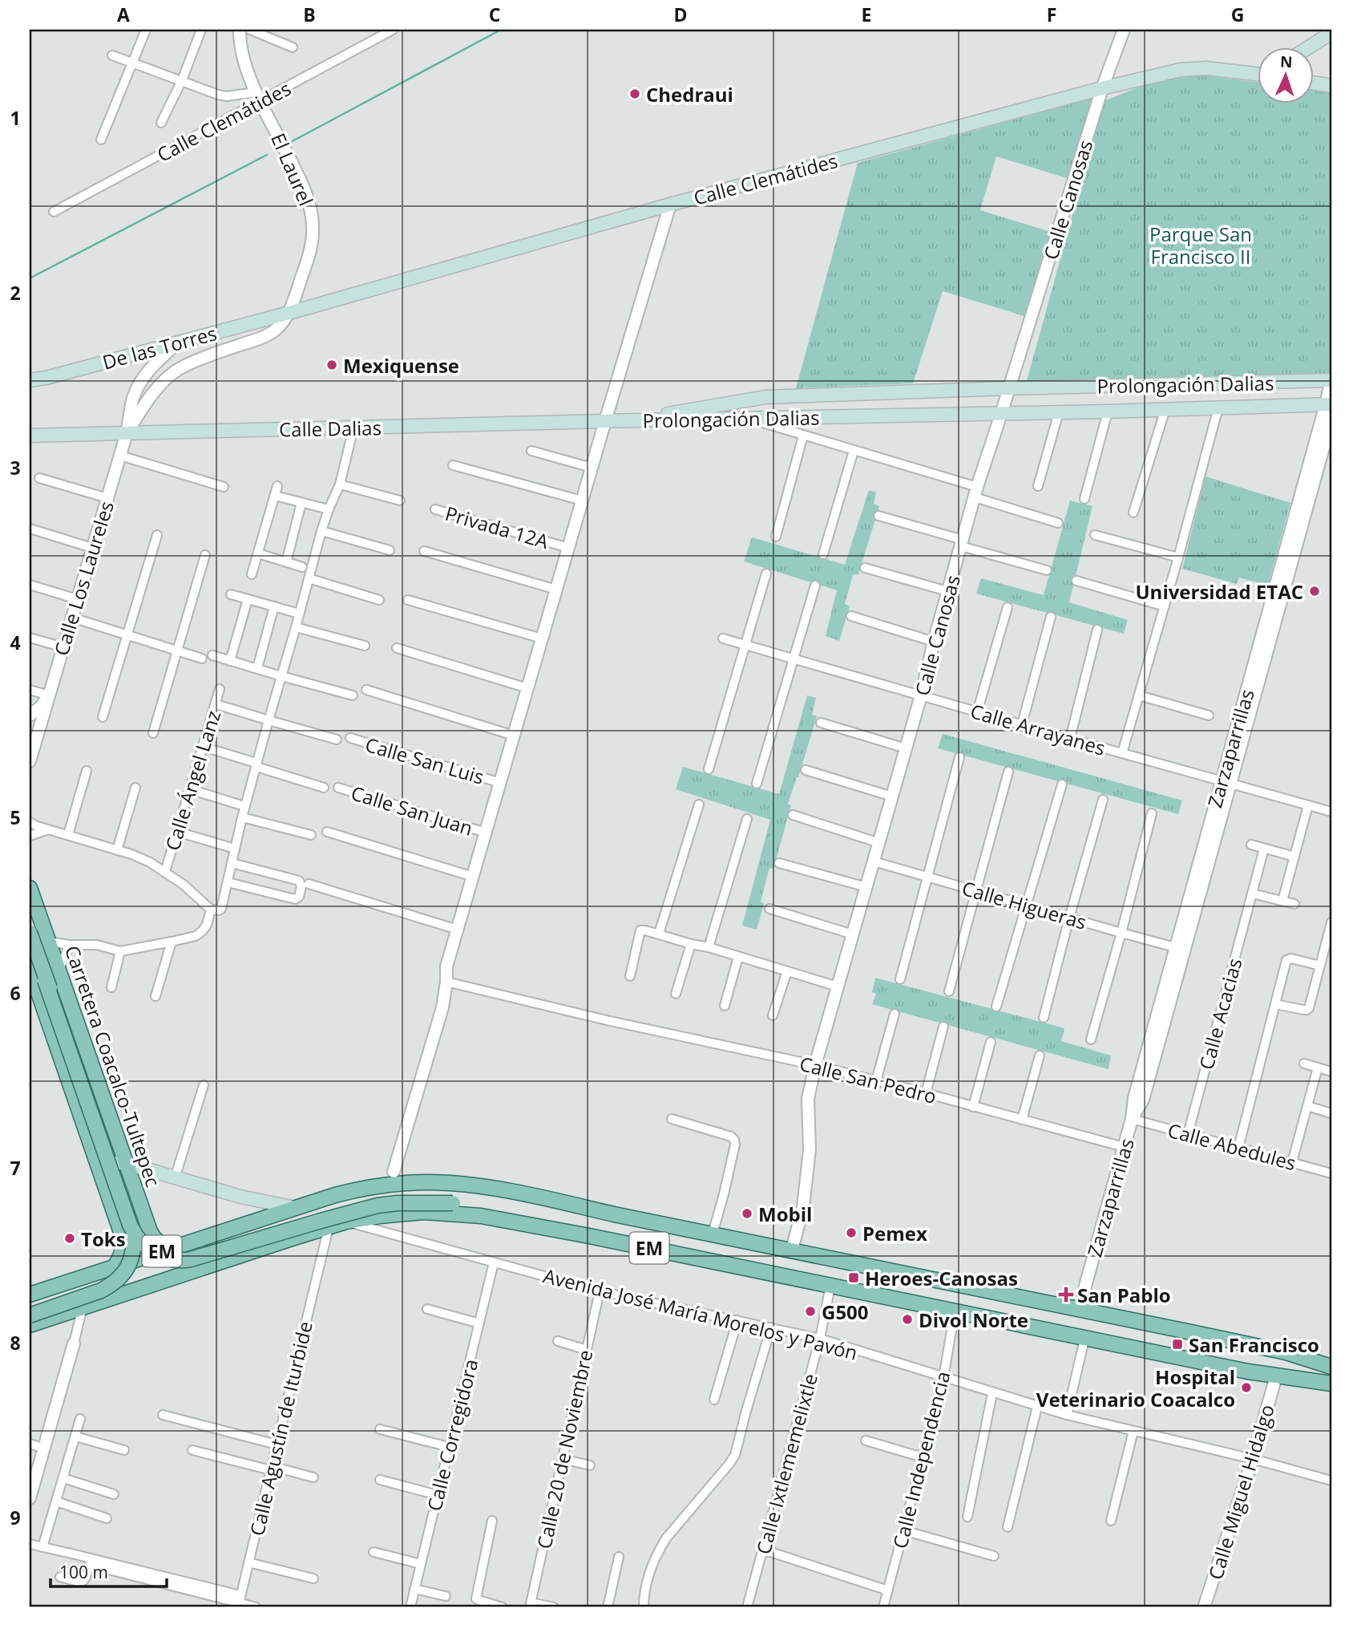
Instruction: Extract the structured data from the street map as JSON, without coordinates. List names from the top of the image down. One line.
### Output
{"streets":{"main road":["Calle Clemátides","De las Torres","Prolongación Dalias","Calle Dalias","Carretera Coacalco-Tultepec","EM"],"street":["El Laurel","Calle Canosas","Privada 12A","Calle Los Laureles","Calle Arrayanes","Zarzaparrillas","Calle San Luis","Calle Ángel Lanz","Calle San Juan","Calle Higueras","Calle Acacias","Calle San Pedro","Calle Abedules","Avenida José María Morelos y Pavón","Calle Agustín de Iturbide","Calle Corregidora","Calle 20 de Noviembre","Calle Independencia","Calle Ixtlememelixtle","Calle Miguel Hidalgo"]},"crossings":[["Calle Clemátides","El Laurel"],["Calle Clemátides","Calle Canosas"],["Calle Clemátides","De las Torres"],["El Laurel","De las Torres"],["Calle Canosas","Prolongación Dalias"],["Calle Canosas","Calle Arrayanes"],["Calle Canosas","Calle Higueras"],["Calle Canosas","Calle San Pedro"],["Calle Canosas","EM"],["Prolongación Dalias","Calle Dalias"],["Prolongación Dalias","Zarzaparrillas"],["Calle Dalias","Calle Los Laureles"],["Calle Arrayanes","Zarzaparrillas"],["Zarzaparrillas","Calle Higueras"],["Zarzaparrillas","Calle San Pedro"],["Zarzaparrillas","Calle Abedules"],["Zarzaparrillas","EM"],["Calle Acacias","Calle Abedules"],["Carretera Coacalco-Tultepec","EM"],["EM","Avenida José María Morelos y Pavón"],["EM","Calle Agustín de Iturbide"],["EM","Calle Independencia"],["EM","Calle Ixtlememelixtle"],["EM","Calle Miguel Hidalgo"],["Avenida José María Morelos y Pavón","Calle Corregidora"],["Avenida José María Morelos y Pavón","Calle 20 de Noviembre"],["Avenida José María Morelos y Pavón","Calle Independencia"],["Avenida José María Morelos y Pavón","Calle Ixtlememelixtle"],["Avenida José María Morelos y Pavón","Calle Miguel Hidalgo"]],"parks":["Parque San Francisco II"],"places":{"other":["Chedraui","Mexiquense","Universidad ETAC","Mobil","Pemex","Toks","G500","Divol Norte","Hospital Veterinario Coacalco"],"transit":["Heroes-Canosas","San Francisco"],"health":["San Pablo"]},"scale_bar":"100 m","north":"top","grid":{"columns":["A","B","C","D","E","F","G"],"rows":["1","2","3","4","5","6","7","8","9"]}}
